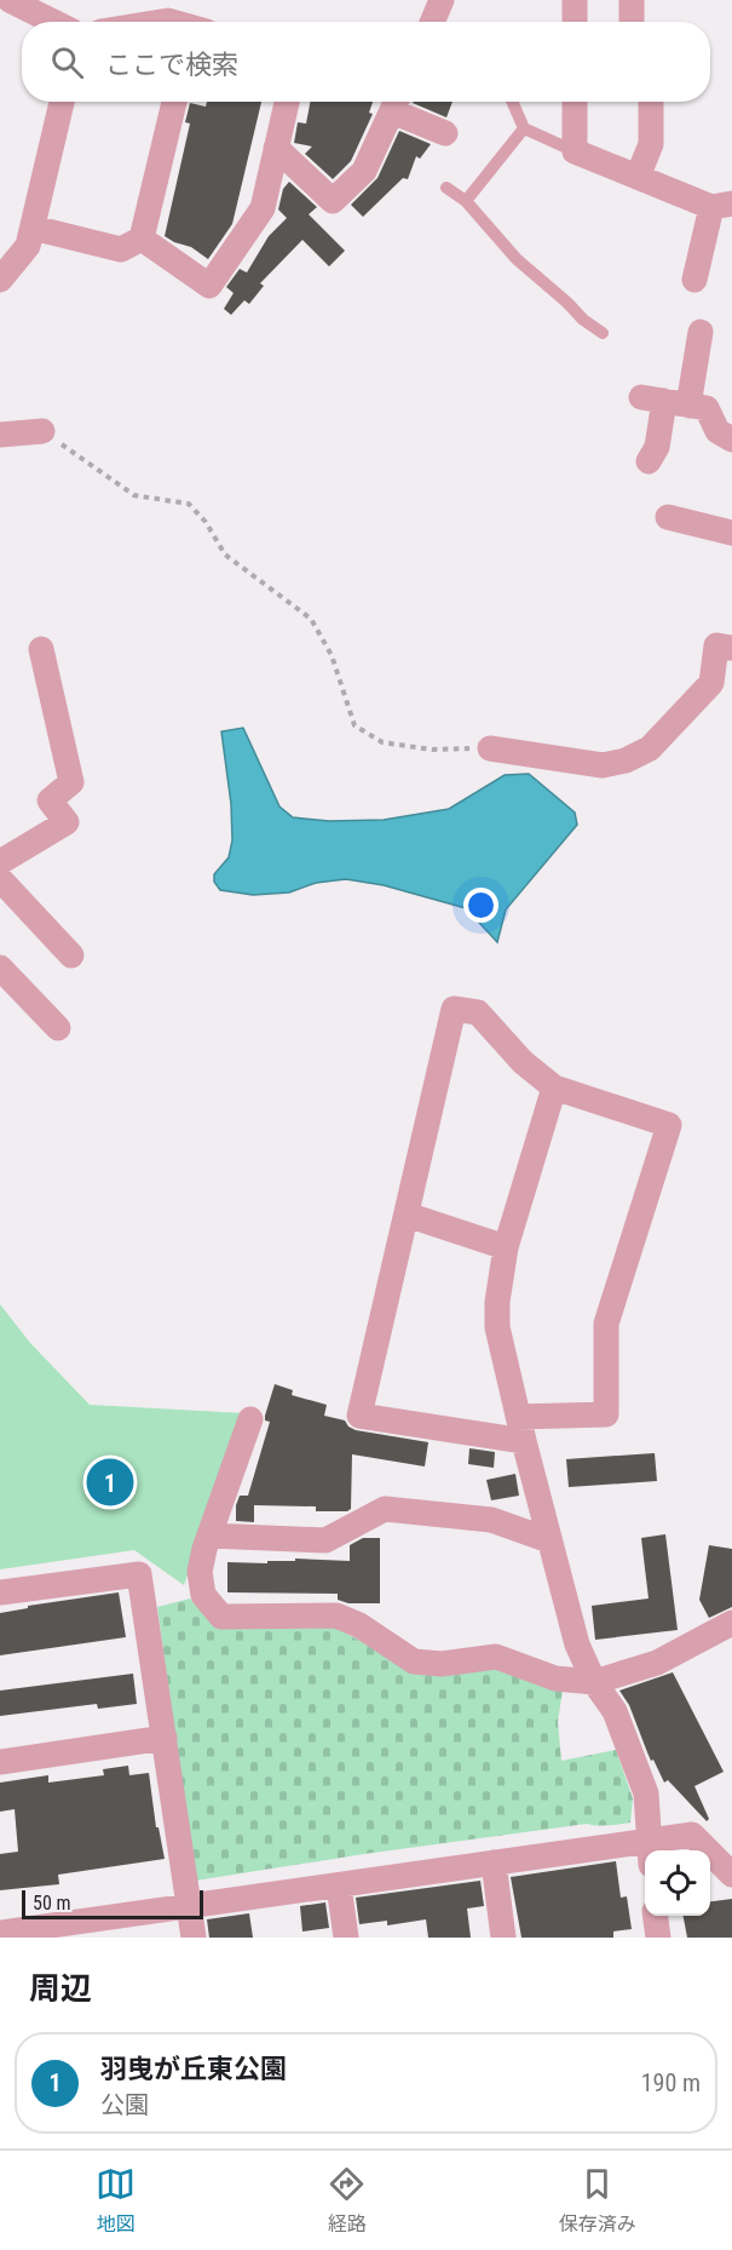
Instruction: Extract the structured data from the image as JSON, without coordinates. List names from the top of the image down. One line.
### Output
{"scale_bar":"50 m","page":{"search":"ここで検索","pins":"1","scale":"50 m","heading":"周辺","list":[{"mark":"1","name":"羽曳が丘東公園","note":"公園","value":"190 m"}],"nav":["地図","経路","保存済み"]}}
